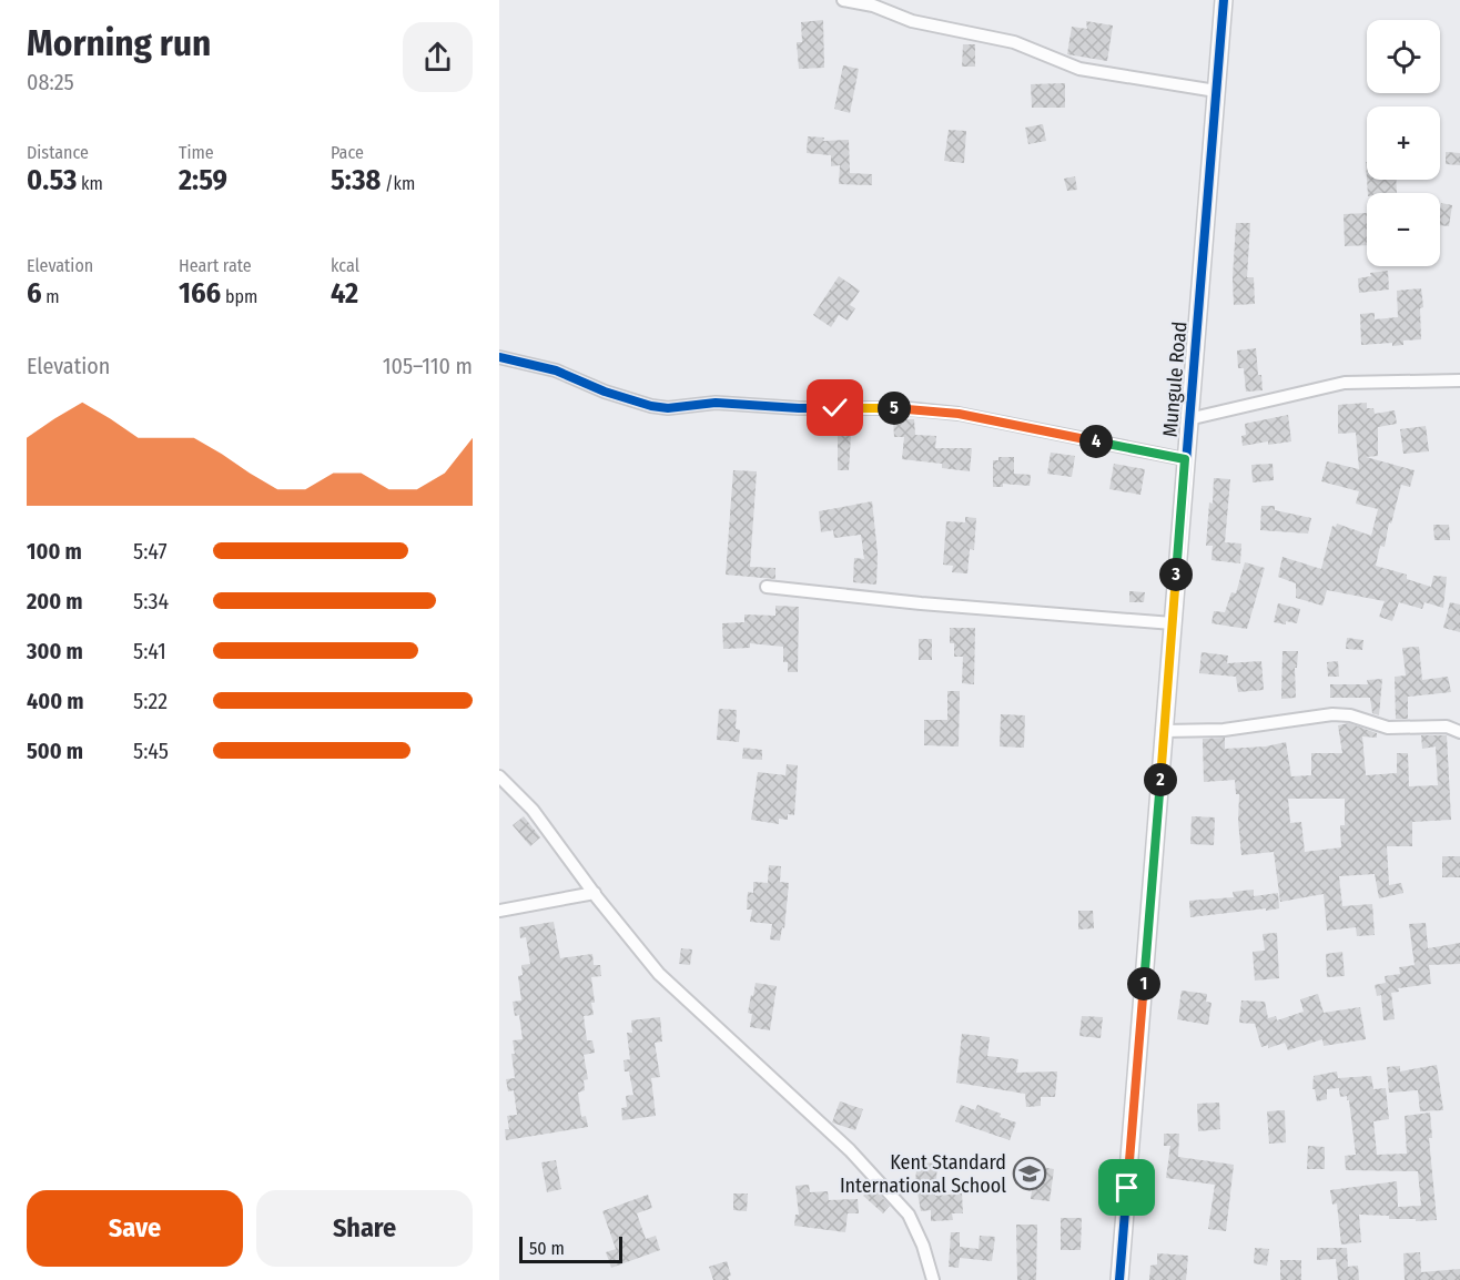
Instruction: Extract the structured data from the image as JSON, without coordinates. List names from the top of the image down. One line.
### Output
{"streets":{"street":["Mungule Road"]},"places":{"school or university":["Kent Standard International School"]},"scale_bar":"50 m","page":{"heading":["Morning run","08:25"],"map_buttons":["+","−"],"stats":[["Distance","0.53 km"],["Time","2:59"],["Pace","5:38 /km"],["Elevation","6 m"],["Heart rate","166 bpm"],["kcal","42"]],"chart":["Elevation","105–110 m"],"pins":["5","4","3","2","1"],"list":[{"name":"100 m","note":"5:47"},{"name":"200 m","note":"5:34"},{"name":"300 m","note":"5:41"},{"name":"400 m","note":"5:22"},{"name":"500 m","note":"5:45"}],"buttons":["Save","Share"],"scale":"50 m"}}
